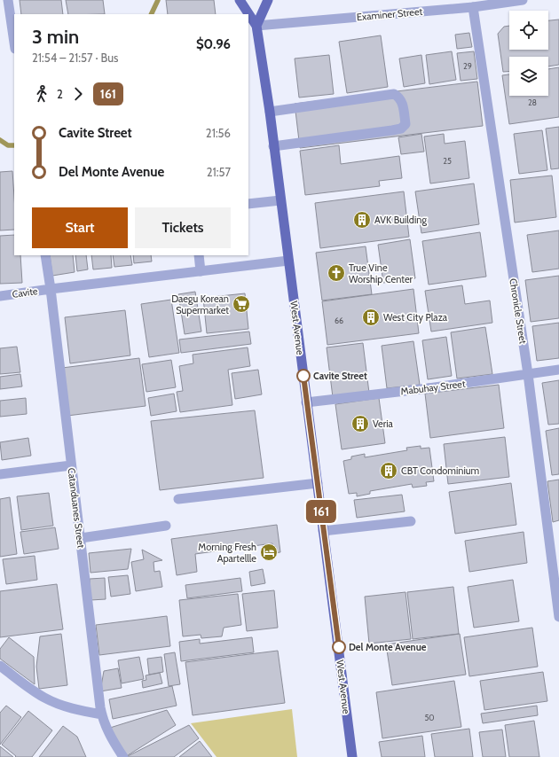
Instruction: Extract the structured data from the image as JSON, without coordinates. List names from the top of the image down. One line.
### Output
{"streets":{"main road":["West Avenue"],"street":["Examiner Street","Cavite","Chronicle Street","Mabuhay Street","Catanduanes Street"]},"crossings":[["Examiner Street","Chronicle Street"],["Examiner Street","West Avenue"],["Cavite","Catanduanes Street"],["Chronicle Street","Mabuhay Street"],["West Avenue","Mabuhay Street"]],"places":{"building":["AVK Building","West City Plaza","Veria","CBT Condominium"],"church":["True Vine Worship Center"],"supermarket":["Daegu Korean Supermarket"],"other":["Cavite Street","Del Monte Avenue"],"hotel":["Morning Fresh Apartellle"]},"lines":["bus line 161"],"house_numbers":["29","28","25","66","50"],"page":{"on_map":"161","heading":["3 min","21:54 – 21:57 · Bus","$0.96"],"legs":["2","161"],"list":[{"name":"Cavite Street","value":"21:56"},{"name":"Del Monte Avenue","value":"21:57"}],"buttons":["Start","Tickets"]}}
